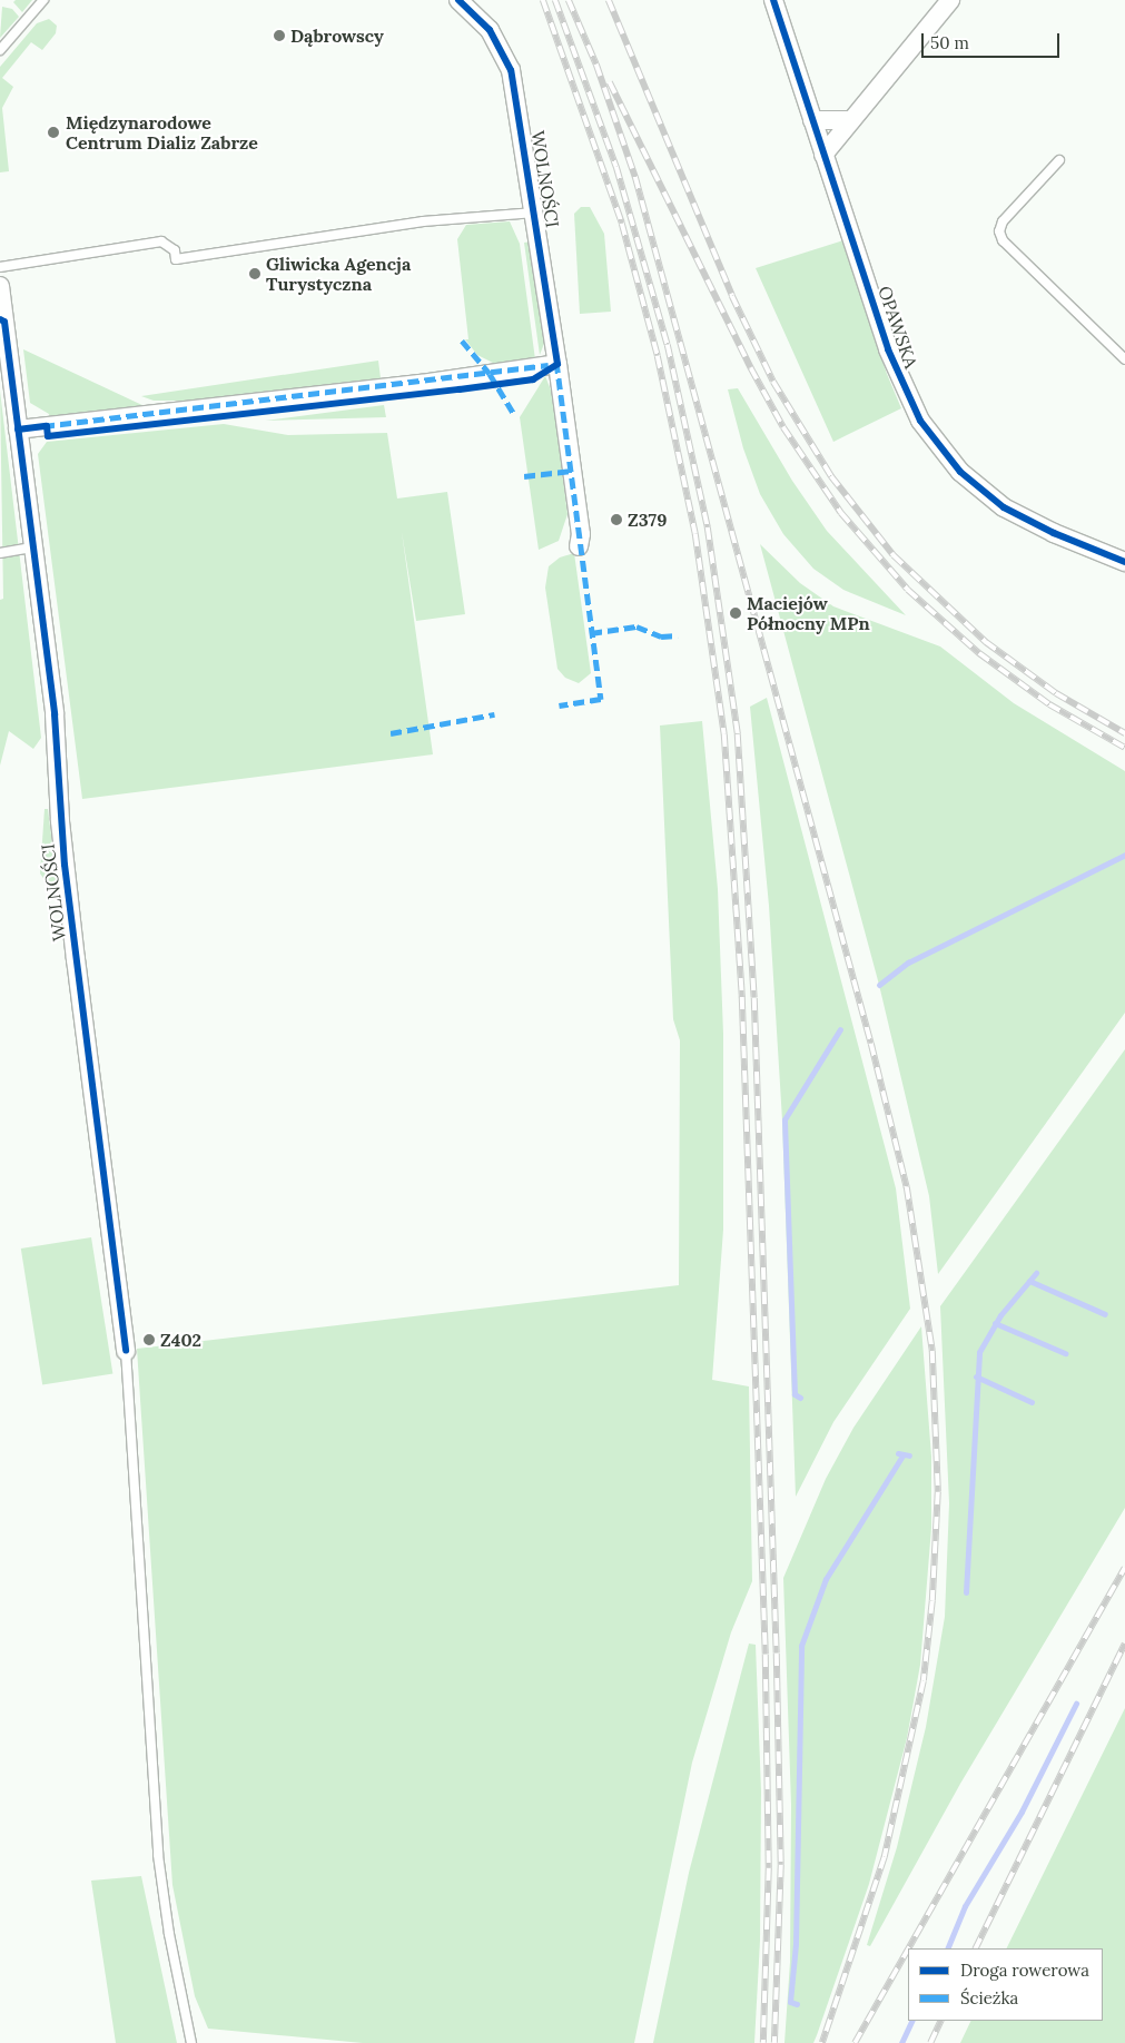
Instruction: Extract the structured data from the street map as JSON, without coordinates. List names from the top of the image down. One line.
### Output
{"streets":{"street":["WOLNOŚCI","OPAWSKA"]},"places":["Dąbrowscy","Międzynarodowe Centrum Dializ Zabrze","Gliwicka Agencja Turystyczna","Z379","Maciejów Północny MPn","Z402"],"legend":["Droga rowerowa","Ścieżka"],"scale_bar":"50 m"}
